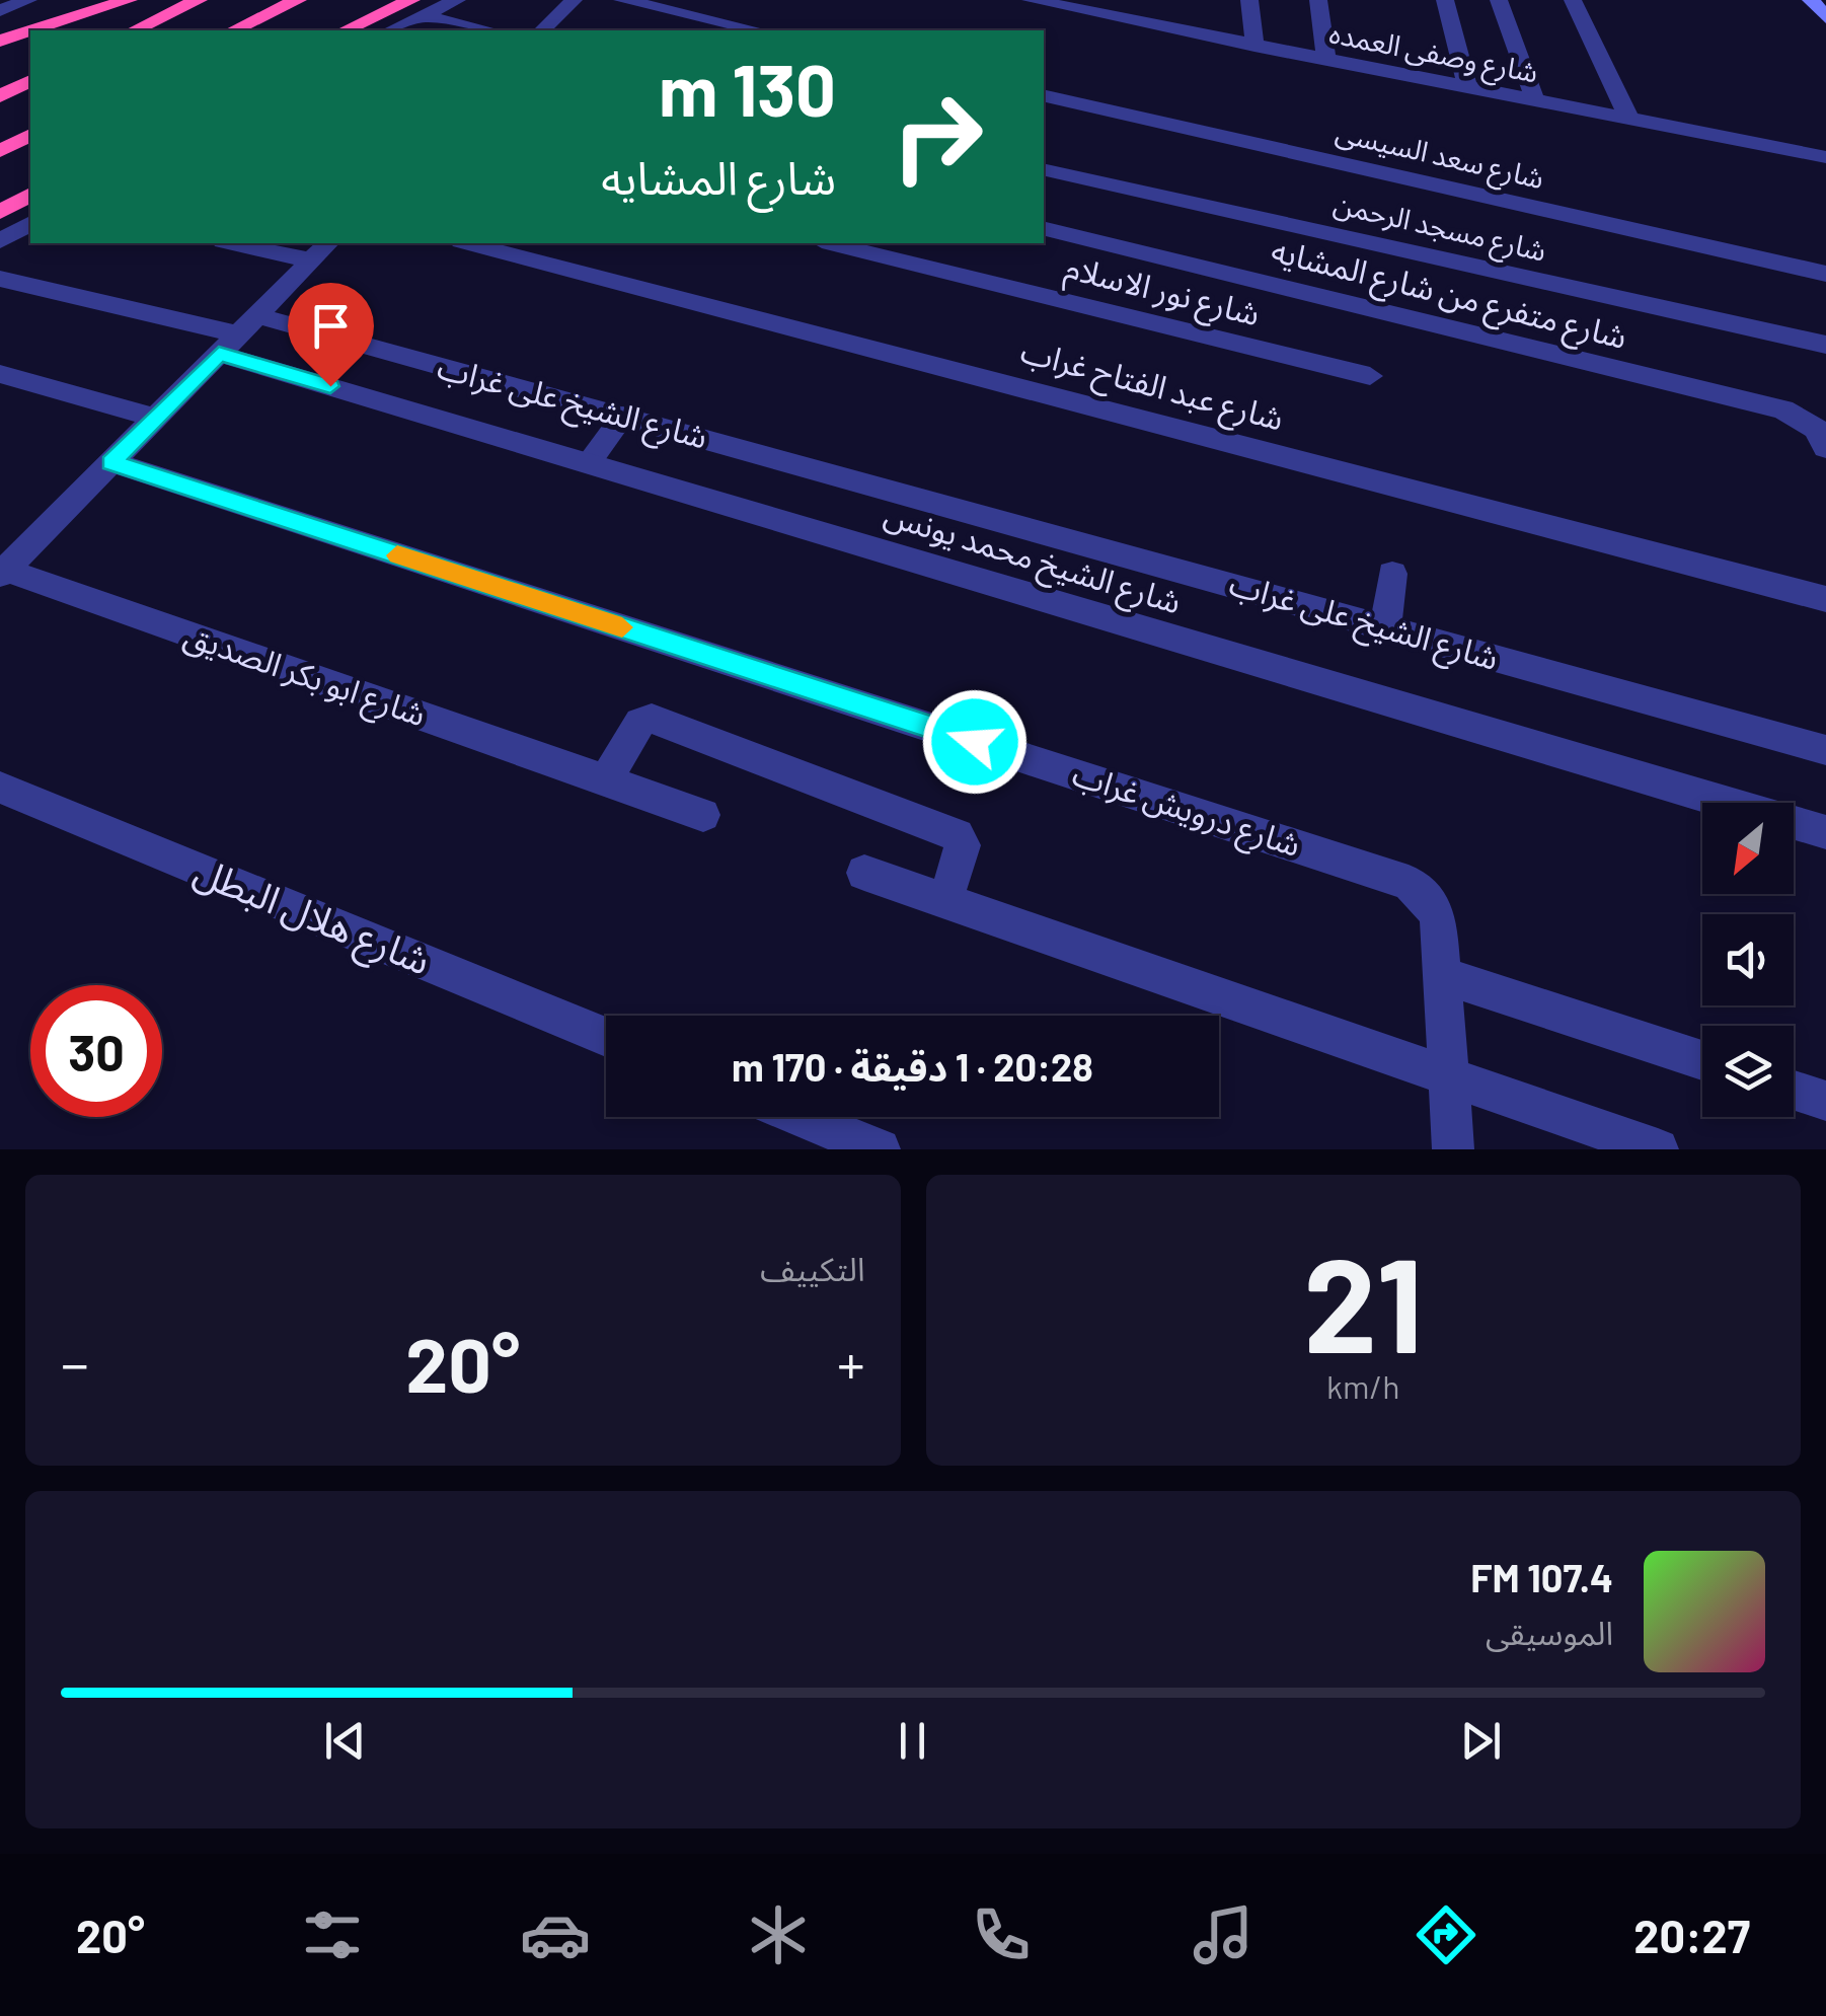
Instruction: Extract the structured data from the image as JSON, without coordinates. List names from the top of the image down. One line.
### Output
{"streets":{"street":["شارع وصفى العمده","شارع سعد السيسى","شارع مسجد الرحمن","شارع نور الاسلام","شارع متفرع من شارع المشايه","شارع عبد الفتاح غراب","شارع الشيخ على غراب","شارع الشيخ محمد يونس","شارع ابو بكر الصديق","شارع درويش غراب","شارع هلال البطل"]},"crossings":[["شارع الشيخ على غراب","شارع الشيخ محمد يونس"]],"north":"bottom left","page":{"turn":["130 m","شارع المشايه"],"limit":"30","trip":"20:28 · 1 دقيقة · 170 m","tile":[["21","km/h"],"التكييف"],"heat":["−","20°","+"],"song":["107.4 FM","الموسيقى"],"tabs":["20:27","20°"]}}
